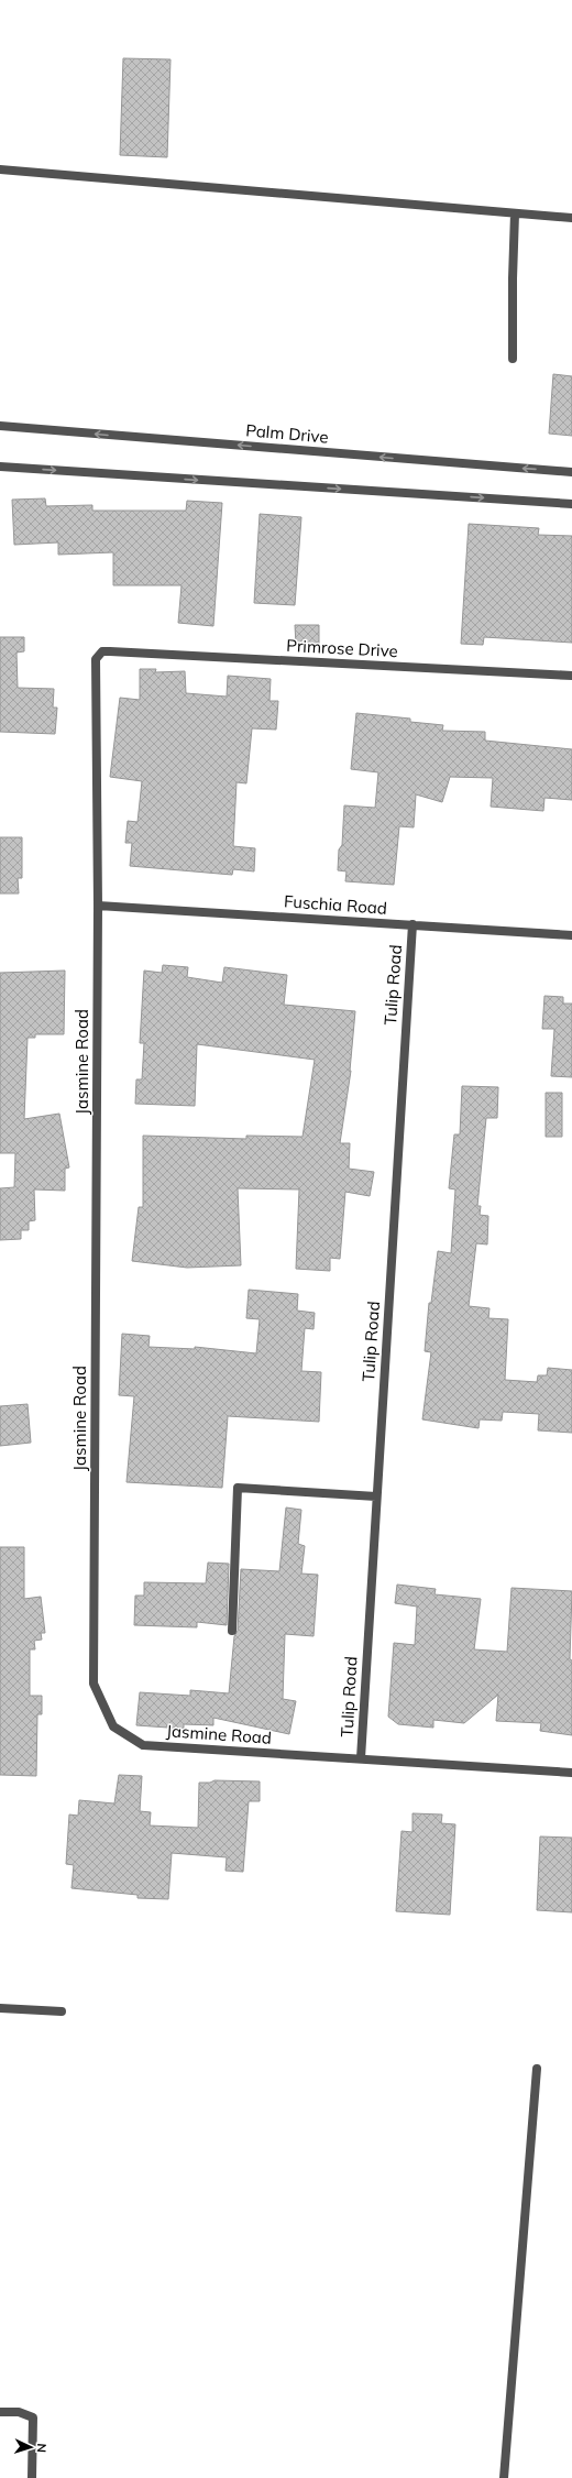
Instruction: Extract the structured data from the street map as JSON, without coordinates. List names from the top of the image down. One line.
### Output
{"streets":{"street":["Palm Drive","Primrose Drive","Fuschia Road","Tulip Road","Jasmine Road"]},"crossings":[["Primrose Drive","Jasmine Road"],["Fuschia Road","Tulip Road"],["Fuschia Road","Jasmine Road"],["Tulip Road","Jasmine Road"]],"north":"right"}
